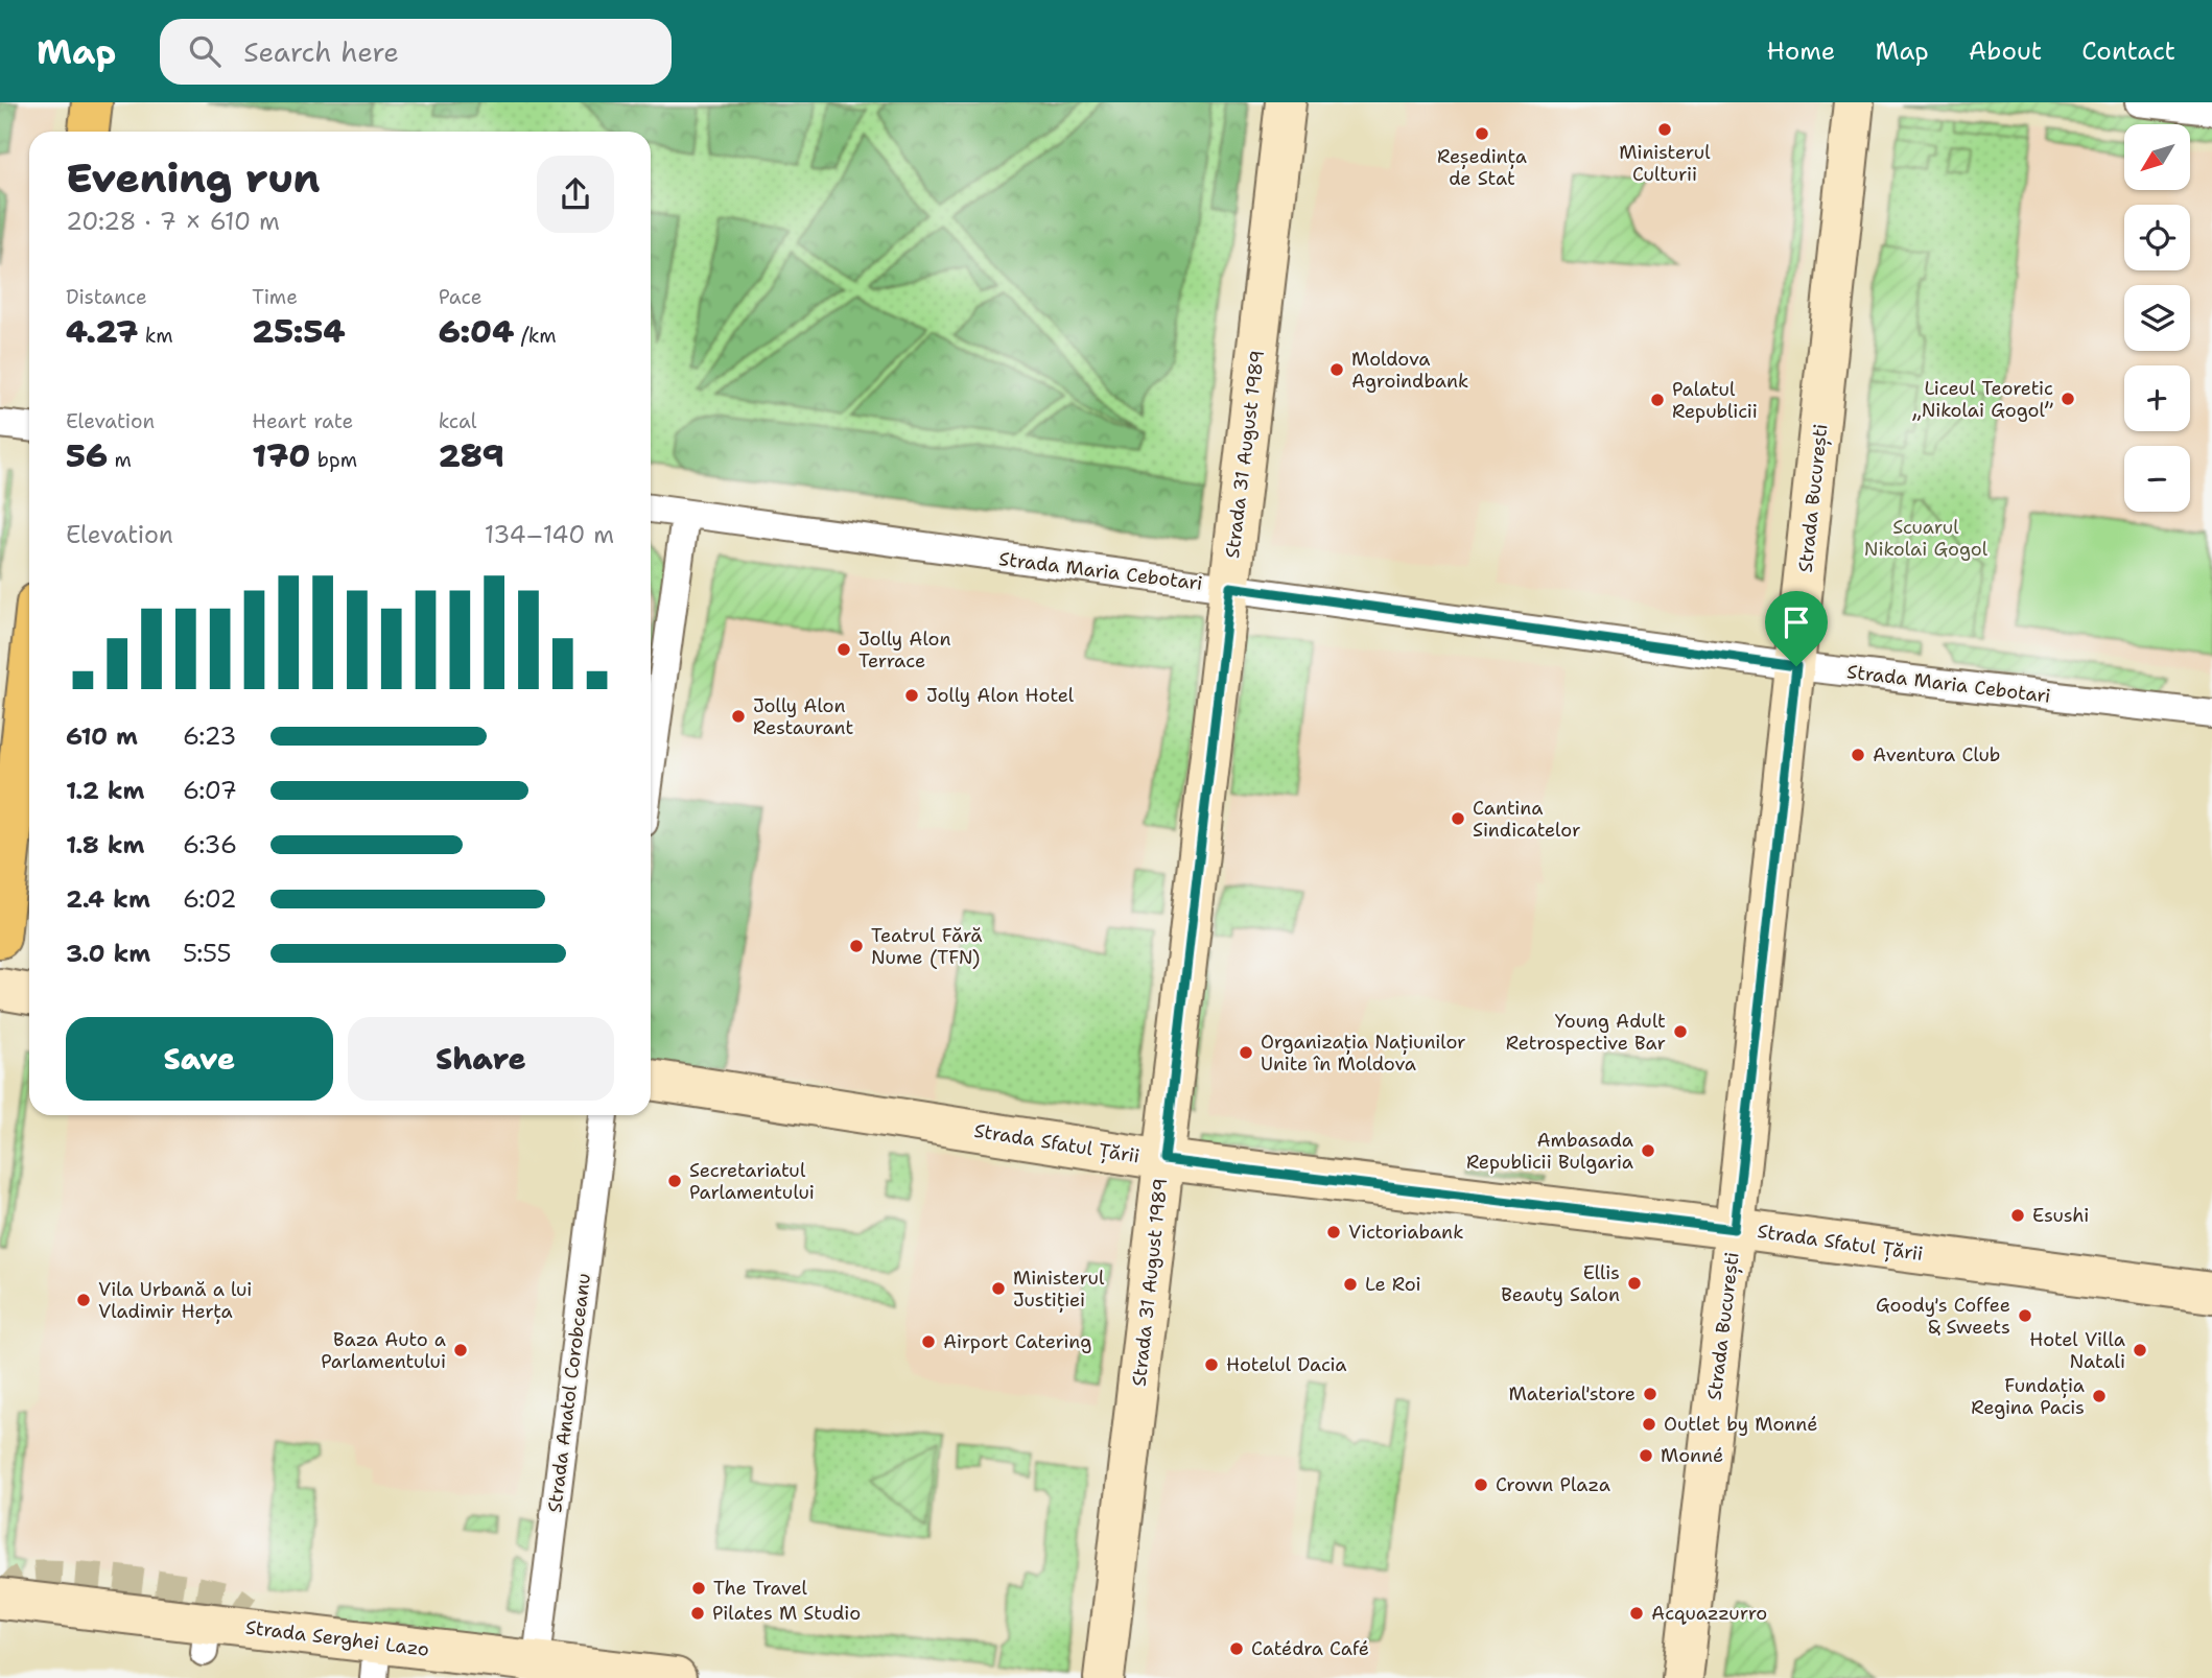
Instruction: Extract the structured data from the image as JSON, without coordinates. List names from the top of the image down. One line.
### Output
{"streets":{"main road":["Strada 31 August 1989","Strada București","Strada Sfatul Țării","Strada Serghei Lazo"],"street":["Strada Maria Cebotari","Strada Anatol Corobceanu"]},"crossings":[["Strada 31 August 1989","Strada Maria Cebotari"],["Strada 31 August 1989","Strada Sfatul Țării"],["Strada București","Strada Maria Cebotari"],["Strada București","Strada Sfatul Țării"],["Strada Anatol Corobceanu","Strada Serghei Lazo"]],"parks":["Scuarul Nikolai Gogol"],"places":["Ministerul Culturii","Reședința de Stat","Moldova Agroindbank","Liceul Teoretic „Nikolai Gogol”","Palatul Republicii","Jolly Alon Terrace","Jolly Alon Hotel","Jolly Alon Restaurant","Aventura Club","Cantina Sindicatelor","Teatrul Fără Nume (TFN)","Young Adult Retrospective Bar","Organizația Națiunilor Unite în Moldova","Ambasada Republicii Bulgaria","Secretariatul Parlamentului","Esushi","Victoriabank","Ellis Beauty Salon","Le Roi","Ministerul Justiției","Vila Urbană a lui Vladimir Herța","Goody's Coffee & Sweets","Airport Catering","Baza Auto a Parlamentului","Hotel Villa Natali","Hotelul Dacia","Material'store","Fundația Regina Pacis","Outlet by Monné","Monné","Crown Plaza","The Travel","Pilates M Studio","Acquazzurro","Catédra Café"],"north":"bottom left","page":{"header":"Map","search":"Search here","nav":["Home","Map","About","Contact"],"map_buttons":["+","−"],"heading":["Evening run","20:28 · 7 × 610 m"],"stats":[["Distance","4.27 km"],["Time","25:54"],["Pace","6:04 /km"],["Elevation","56 m"],["Heart rate","170 bpm"],["kcal","289"]],"chart":["Elevation","134–140 m"],"list":[{"name":"610 m","note":"6:23"},{"name":"1.2 km","note":"6:07"},{"name":"1.8 km","note":"6:36"},{"name":"2.4 km","note":"6:02"},{"name":"3.0 km","note":"5:55"}],"buttons":["Save","Share"]}}
